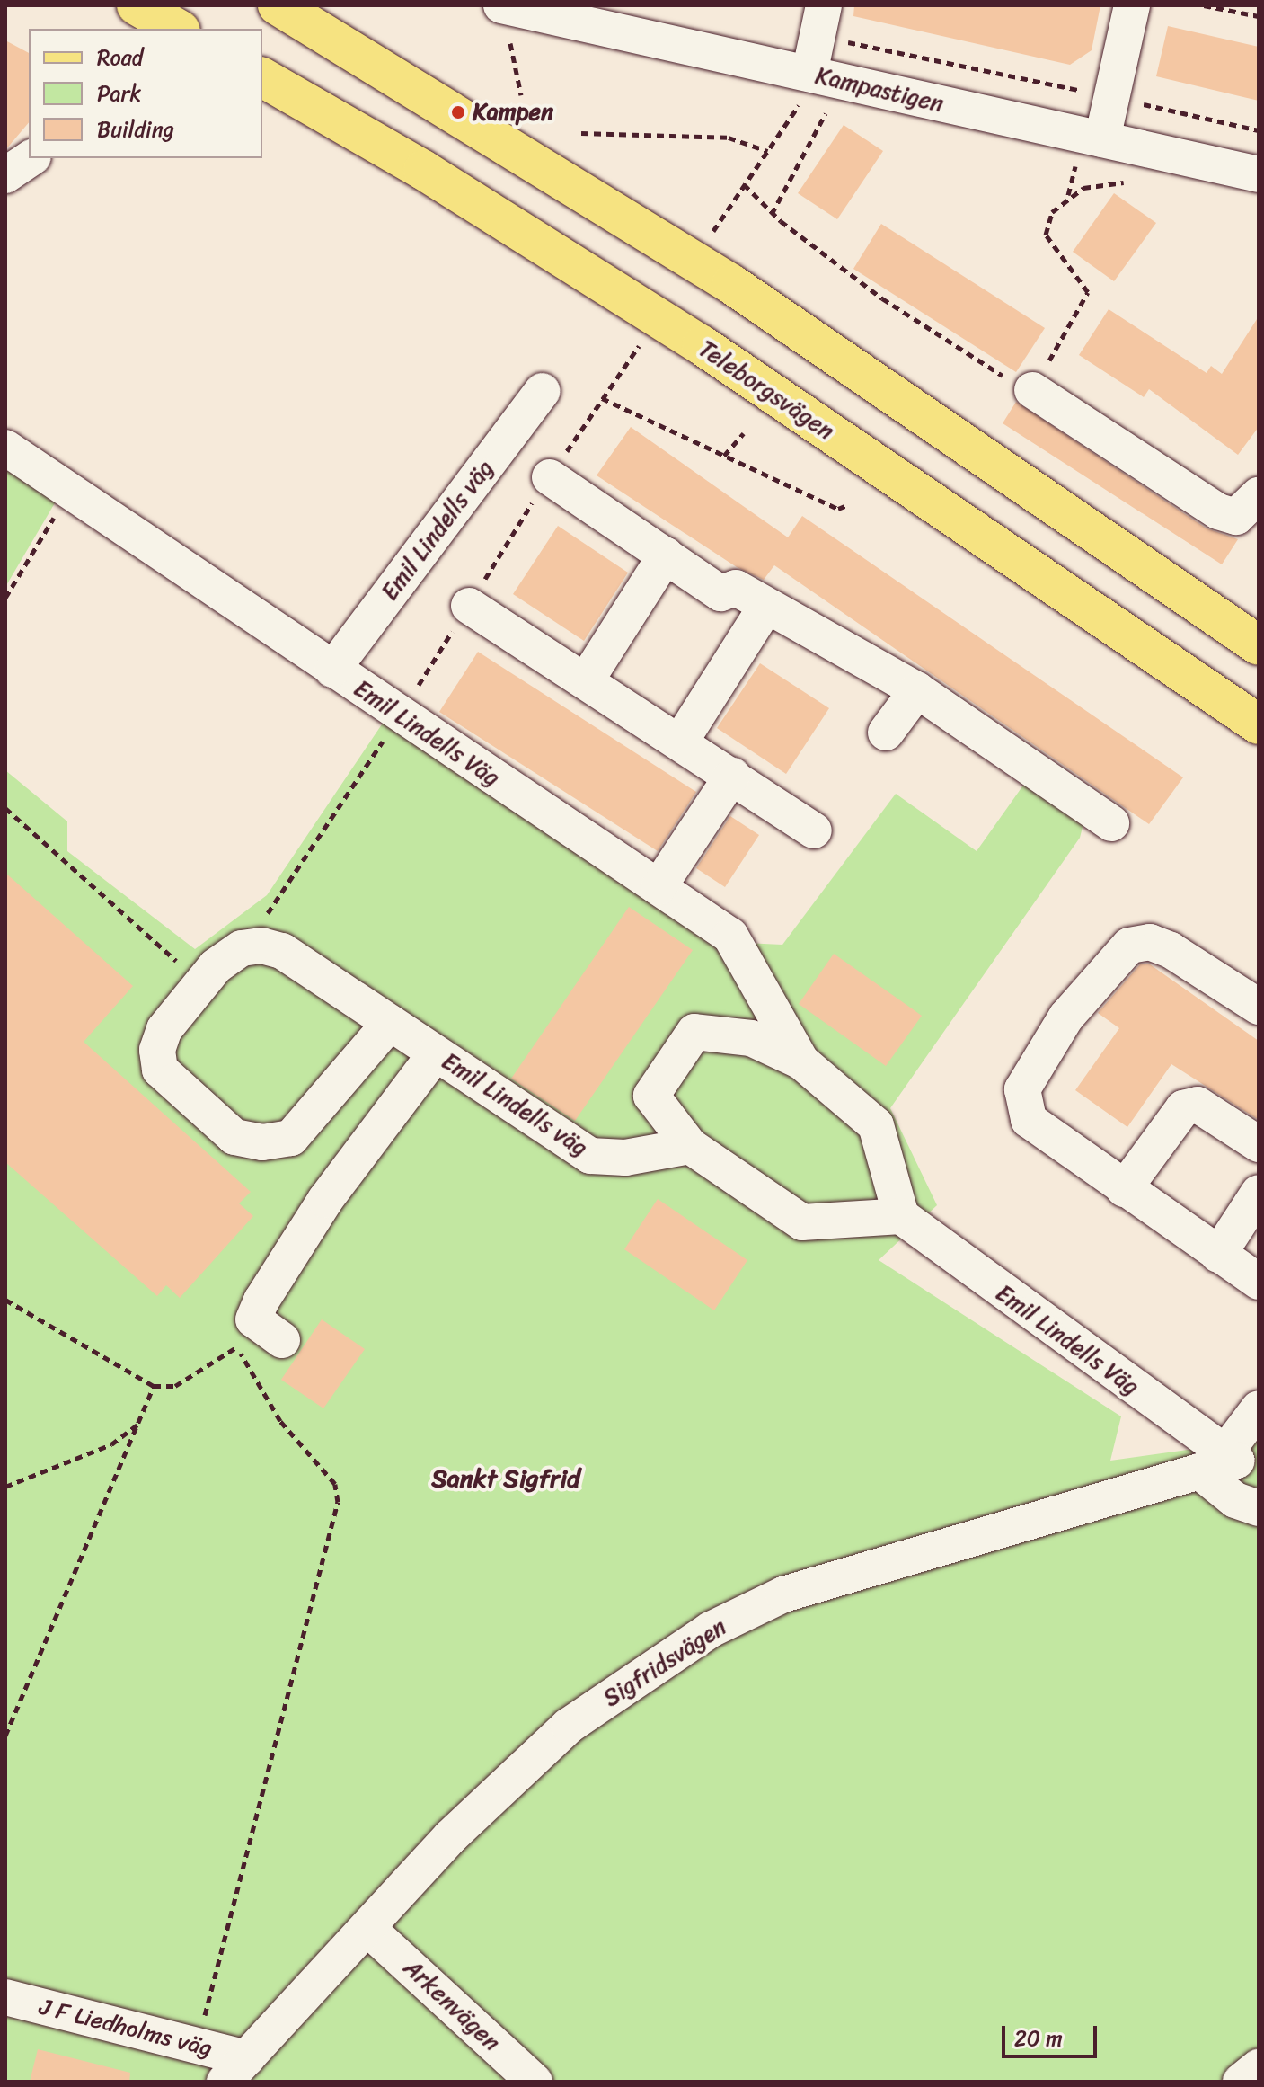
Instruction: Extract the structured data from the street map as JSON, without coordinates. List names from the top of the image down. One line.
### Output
{"streets":{"main road":["Teleborgsvägen"],"street":["Kampastigen","Emil Lindells väg","Emil Lindells Väg","Sigfridsvägen","Arkenvägen","J F Liedholms väg"]},"crossings":[["Emil Lindells väg","Emil Lindells Väg"],["Emil Lindells Väg","Sigfridsvägen"],["Sigfridsvägen","Arkenvägen"],["Sigfridsvägen","J F Liedholms väg"]],"districts":["Sankt Sigfrid"],"places":["Kampen"],"legend":["Road","Park","Building"],"scale_bar":"20 m"}
